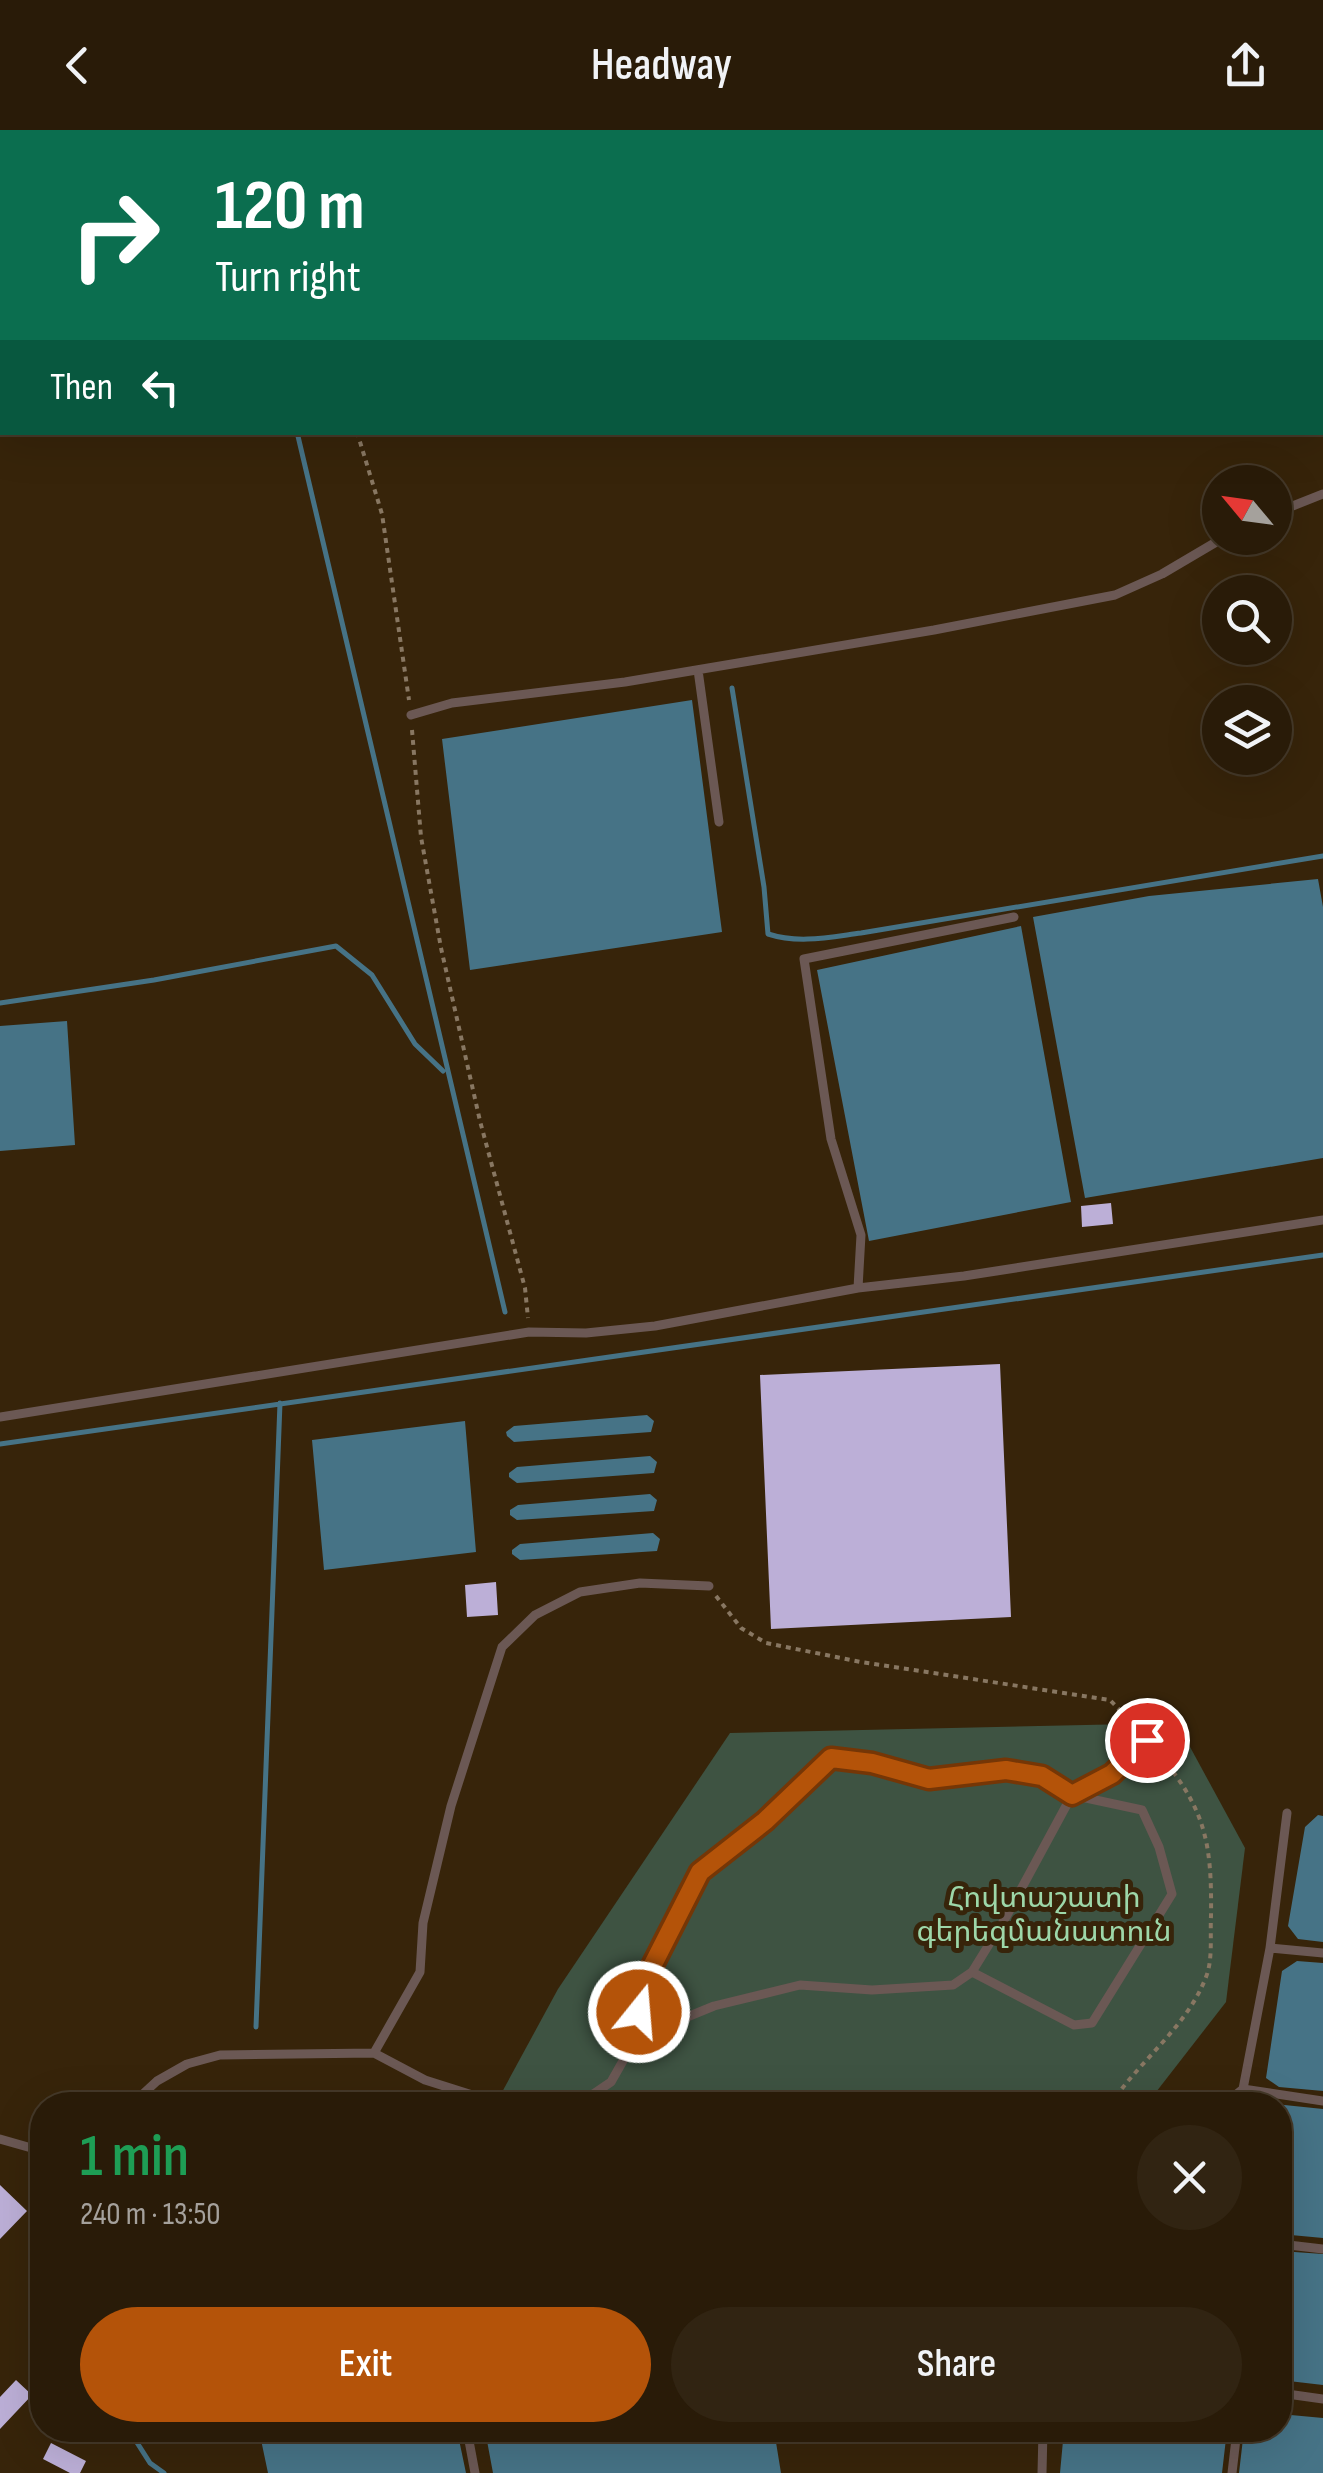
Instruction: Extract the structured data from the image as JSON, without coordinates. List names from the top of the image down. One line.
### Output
{"parks":["Հովտաշատի գերեզմանատուն"],"north":"top left","page":{"header":"Headway","turn":["120 m","Turn right"],"then":"Then","heading":["1 min","240 m · 13:50"],"buttons":["Exit","Share"]}}
